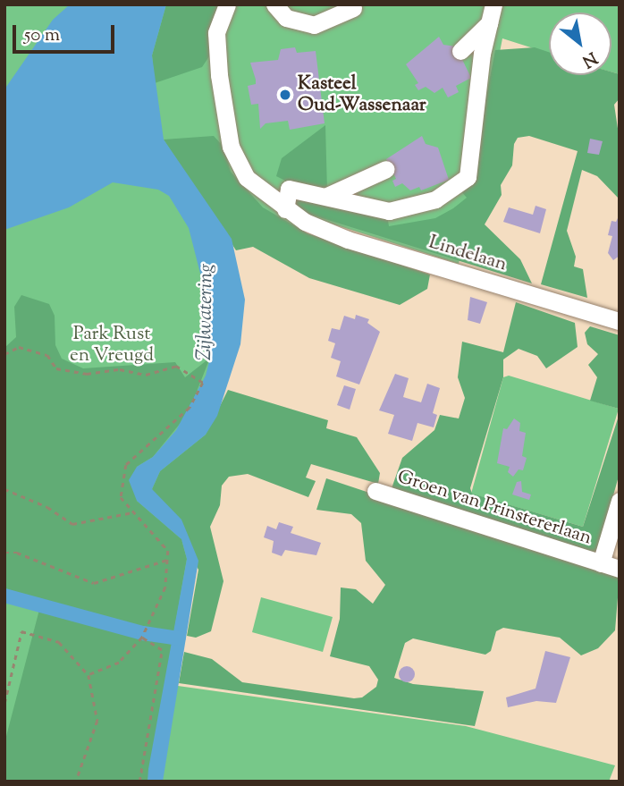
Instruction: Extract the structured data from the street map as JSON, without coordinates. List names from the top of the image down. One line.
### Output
{"streets":{"street":["Lindelaan","Groen van Prinstererlaan"]},"water":["Zijlwatering"],"parks":["Park Rust en Vreugd"],"places":["Kasteel Oud-Wassenaar"],"scale_bar":"50 m","north":"bottom right"}
